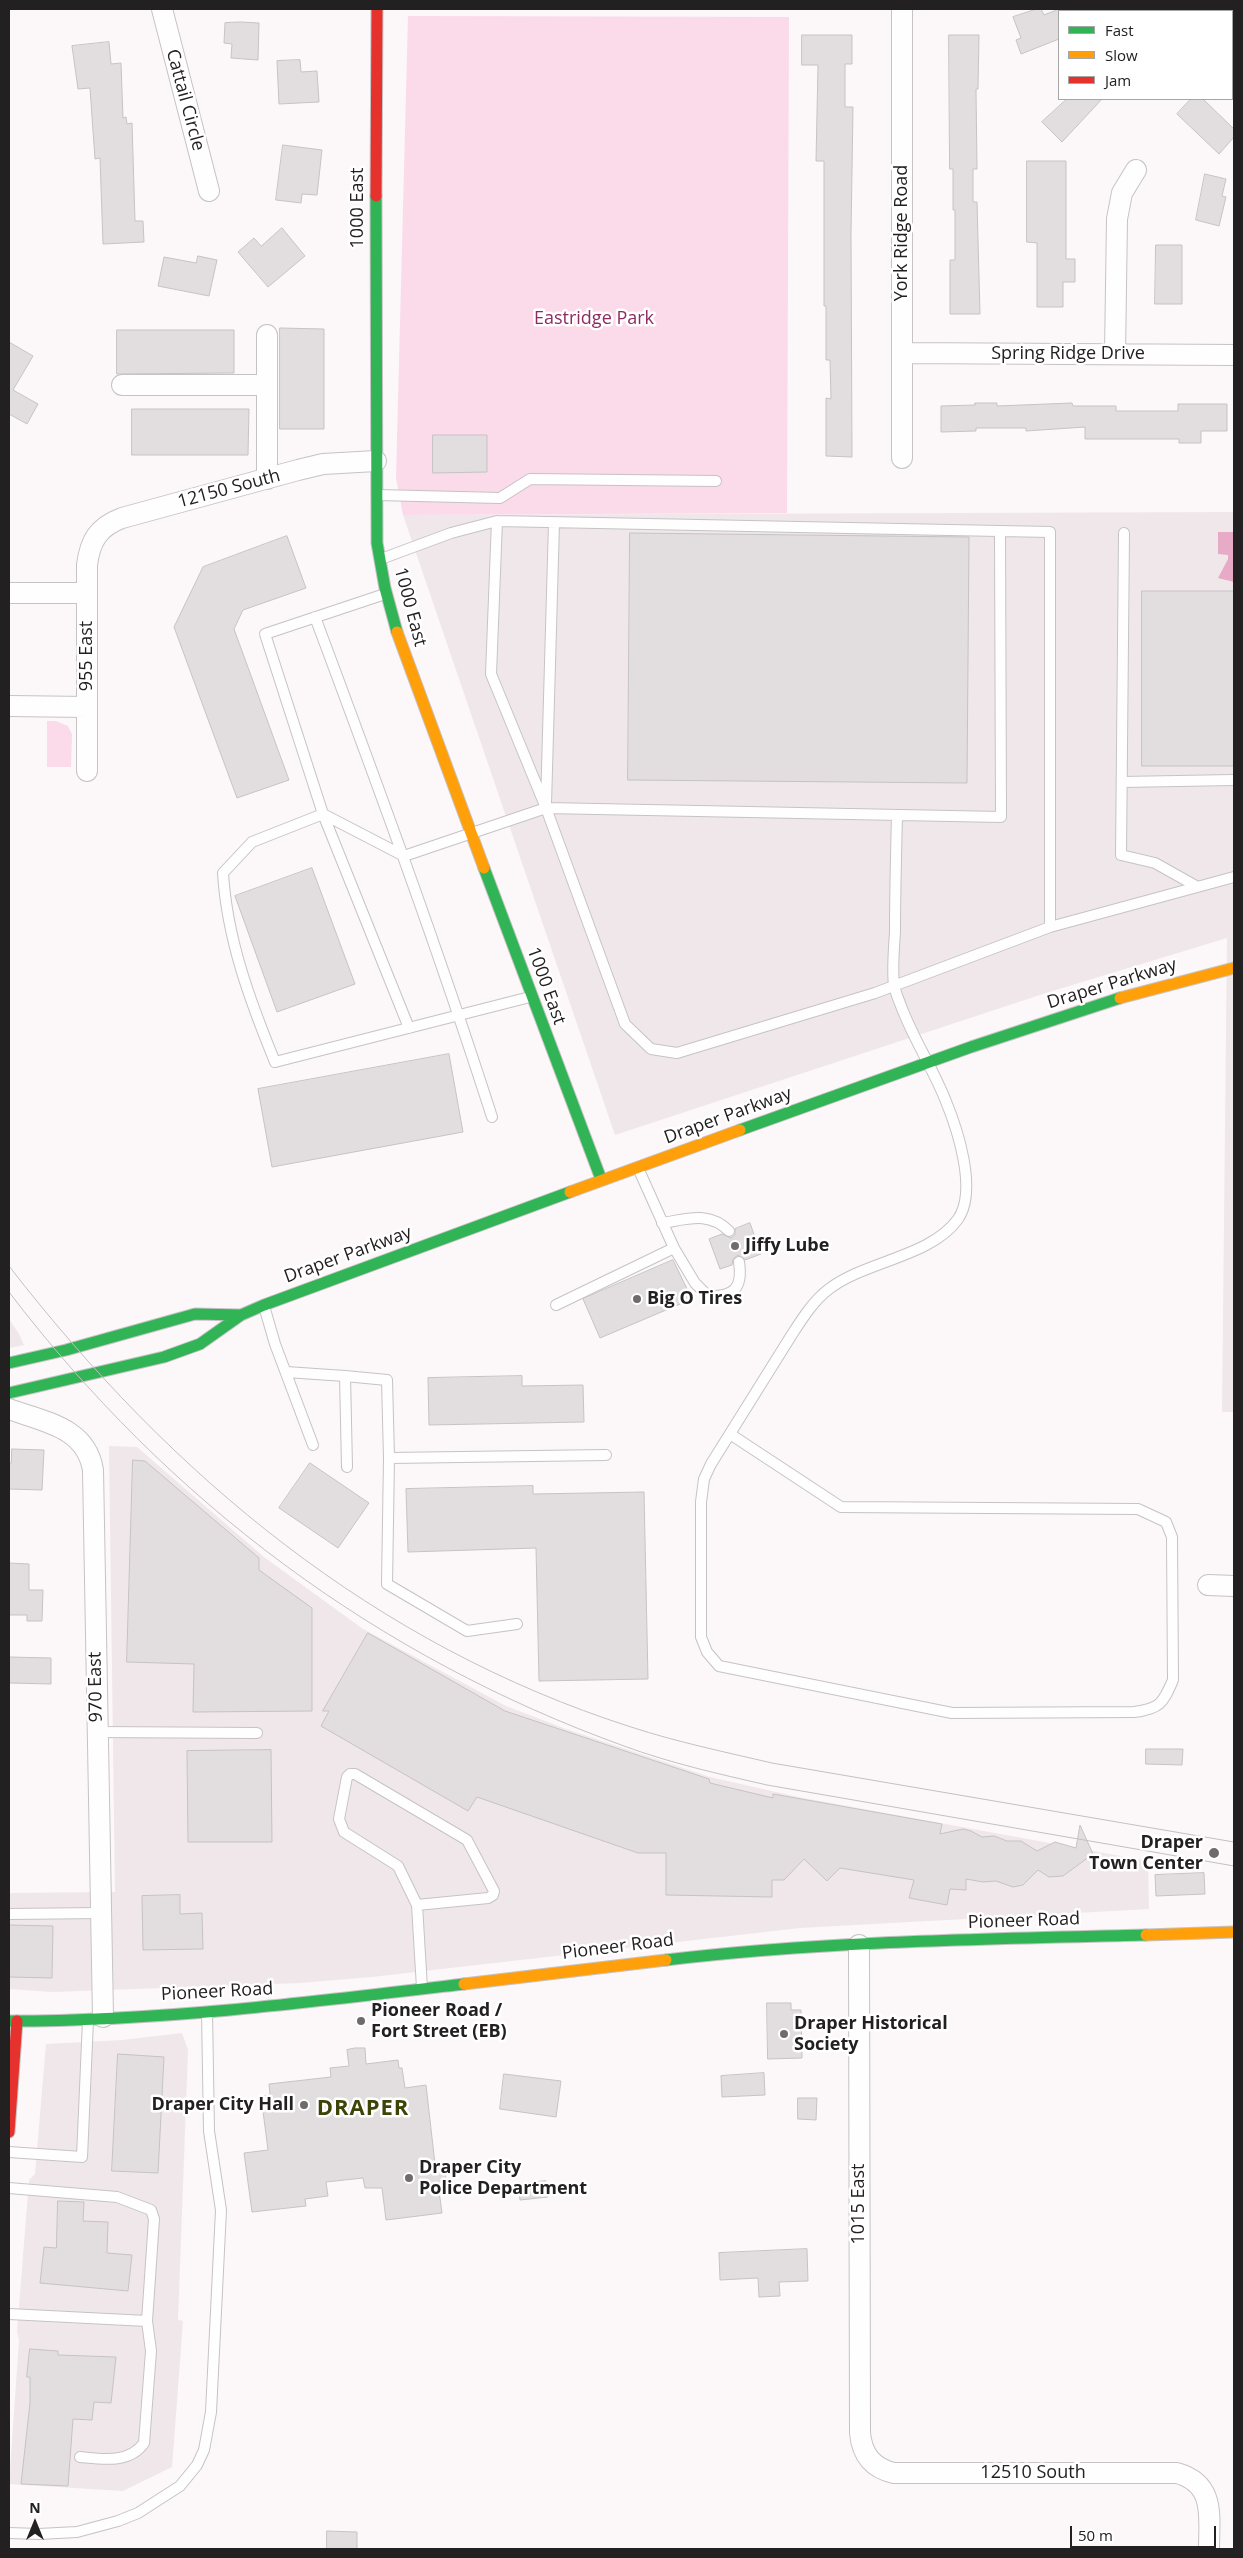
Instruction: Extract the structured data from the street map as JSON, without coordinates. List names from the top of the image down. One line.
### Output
{"streets":{"street":["Cattail Circle","1000 East","York Ridge Road","Spring Ridge Drive","12150 South","955 East","Draper Parkway","970 East","Pioneer Road","1015 East","12510 South"]},"crossings":[["1000 East","12150 South"],["1000 East","Draper Parkway"],["York Ridge Road","Spring Ridge Drive"],["12150 South","955 East"],["970 East","Pioneer Road"],["Pioneer Road","1015 East"],["1015 East","12510 South"]],"districts":["DRAPER"],"parks":["Eastridge Park"],"places":["Jiffy Lube","Big O Tires","Draper Town Center","Pioneer Road / Fort Street (EB)","Draper Historical Society","Draper City Hall","Draper City Police Department"],"legend":["Fast","Slow","Jam"],"scale_bar":"50 m","north":"top"}
